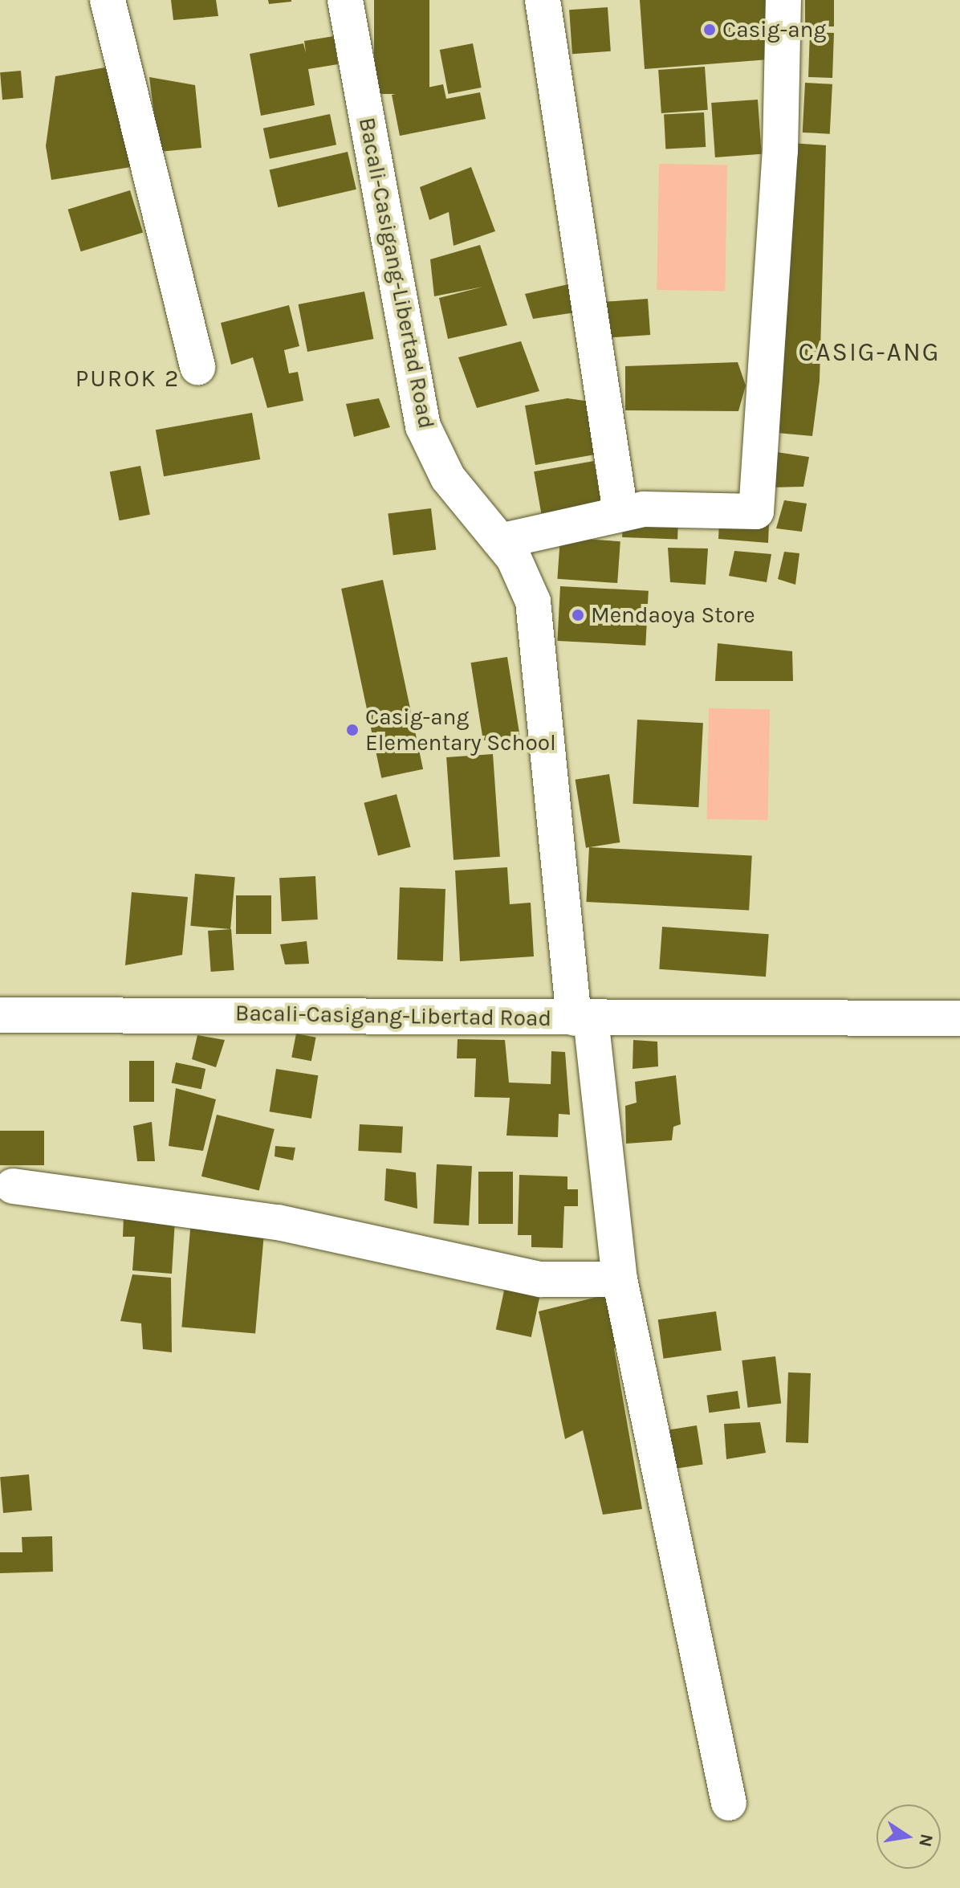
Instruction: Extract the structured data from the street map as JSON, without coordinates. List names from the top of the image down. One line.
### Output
{"streets":{"street":["Bacali-Casigang-Libertad Road"]},"districts":["CASIG-ANG","PUROK 2"],"places":["Casig-ang","Mendaoya Store","Casig-ang Elementary School"],"north":"right"}
